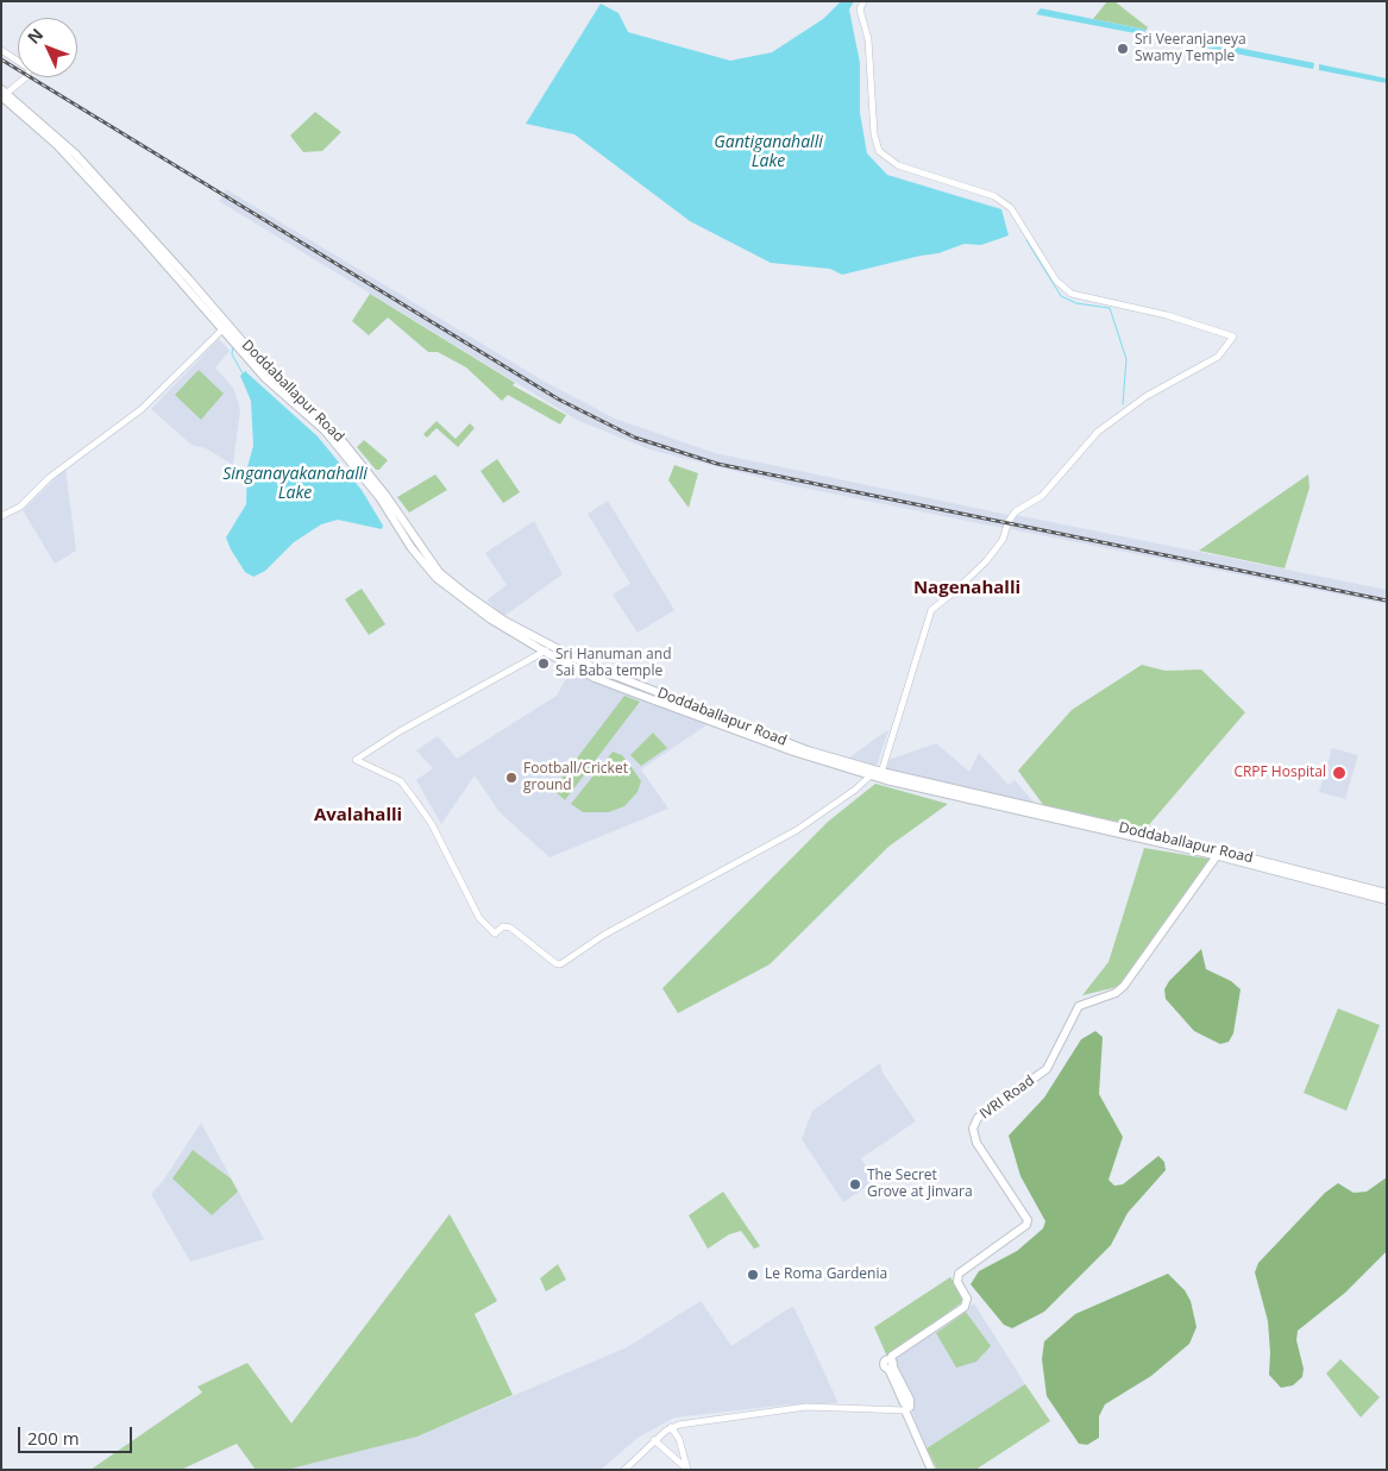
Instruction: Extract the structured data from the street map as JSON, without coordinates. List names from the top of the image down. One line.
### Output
{"streets":{"main road":["Doddaballapur Road","IVRI Road"]},"crossings":[["Doddaballapur Road","IVRI Road"]],"districts":["Nagenahalli","Avalahalli"],"water":["Gantiganahalli Lake","Singanayakanahalli Lake"],"places":["Sri Veeranjaneya Swamy Temple","Sri Hanuman and Sai Baba temple","CRPF Hospital","Football/Cricket ground","The Secret Grove at Jinvara","Le Roma Gardenia"],"scale_bar":"200 m","north":"top left"}
